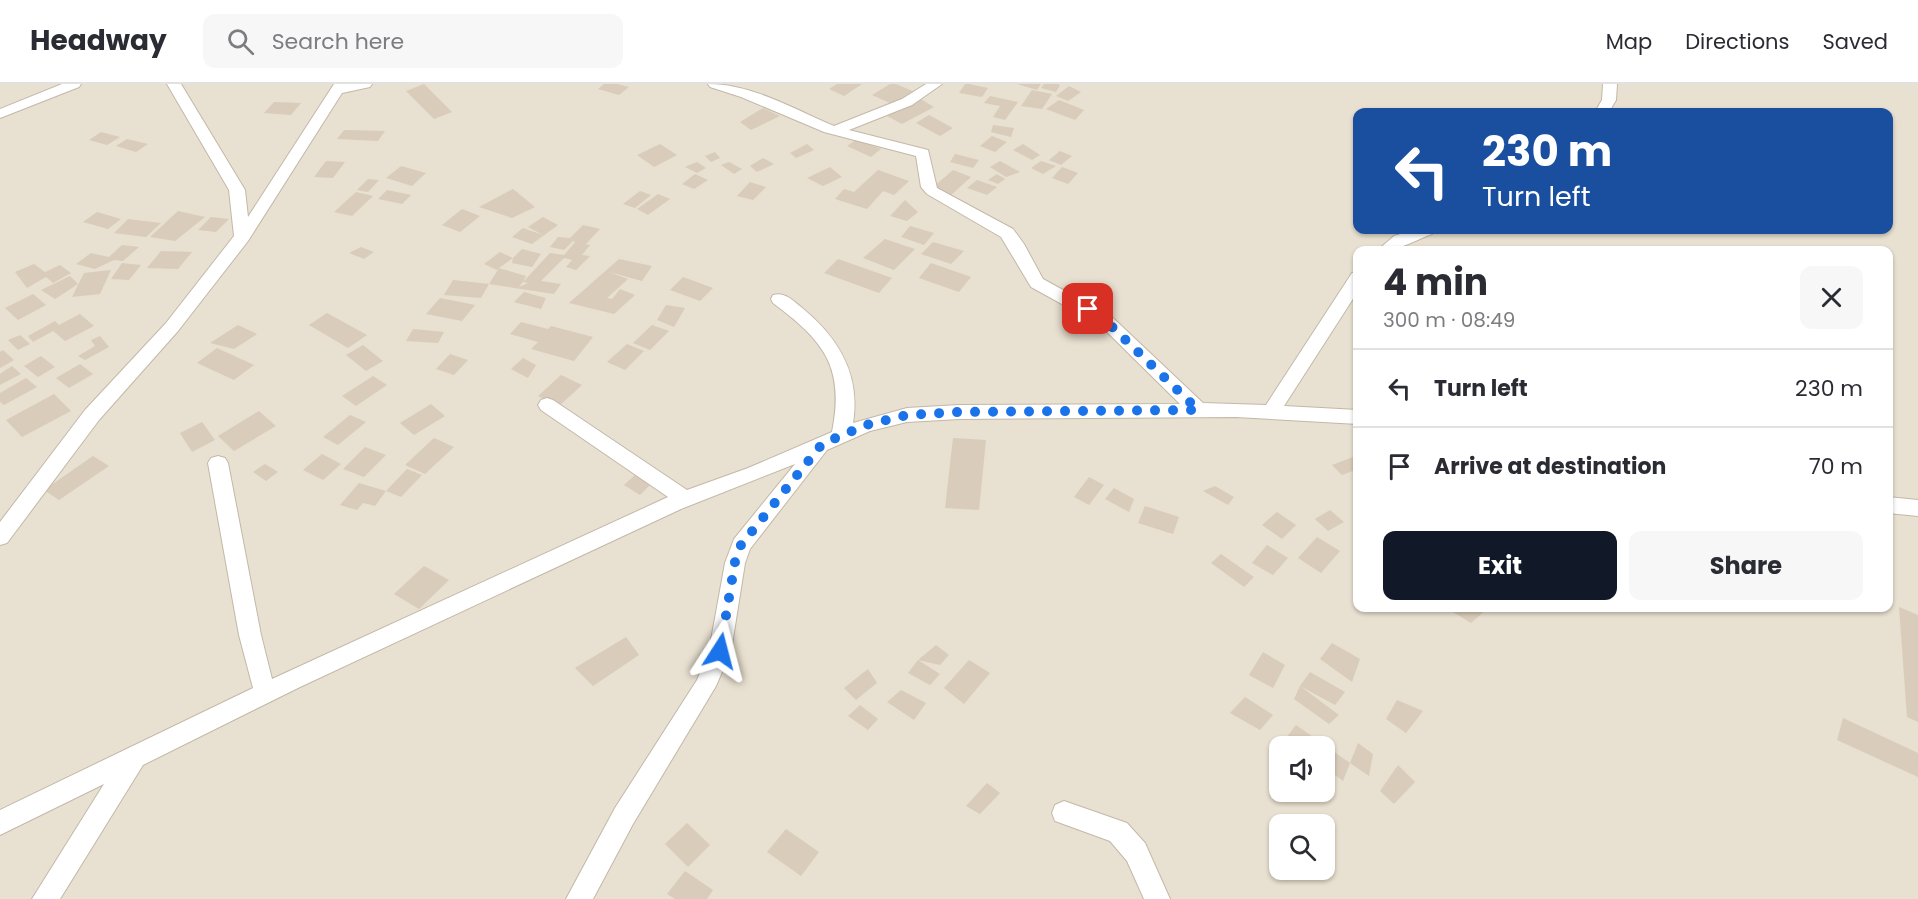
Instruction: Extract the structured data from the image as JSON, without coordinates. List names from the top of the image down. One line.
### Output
{"page":{"header":"Headway","search":"Search here","nav":["Map","Directions","Saved"],"turn":["230 m","Turn left"],"heading":["4 min","300 m · 08:49"],"list":[{"name":"Turn left","value":"230 m"},{"name":"Arrive at destination","value":"70 m"}],"buttons":["Exit","Share"]}}
